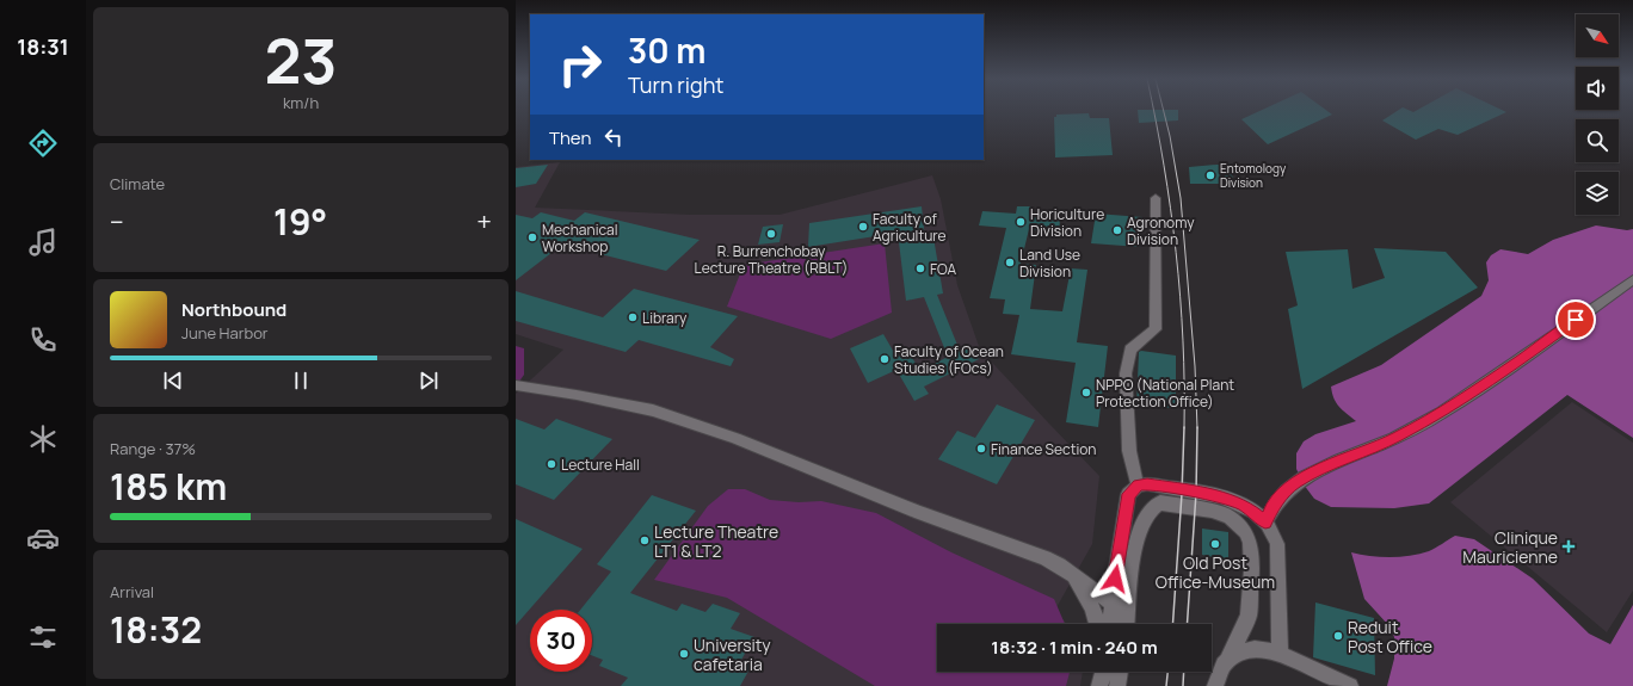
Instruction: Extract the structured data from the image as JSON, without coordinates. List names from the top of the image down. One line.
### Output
{"places":{"other":["Entomology Division","Horiculture Division","Faculty of Agriculture","Agronomy Division","R. Burrenchobay Lecture Theatre (RBLT)","Mechanical Workshop","Land Use Division","FOA","Library","Faculty of Ocean Studies (FOcs)","NPPO (National Plant Protection Office)","Finance Section","Lecture Hall","Lecture Theatre LT1 & LT2","Old Post Office-Museum","Reduit Post Office","University cafetaria"],"health":["Clinique Mauricienne"]},"north":"bottom right","page":{"tabs":"18:31","tile":[["23","km/h"],"Climate",["Range · 37%","185 km"],["Arrival","18:32"]],"turn":["30 m","Turn right"],"then":"Then","heat":["−","19°","+"],"song":["Northbound","June Harbor"],"limit":"30","trip":"18:32 · 1 min · 240 m"}}
